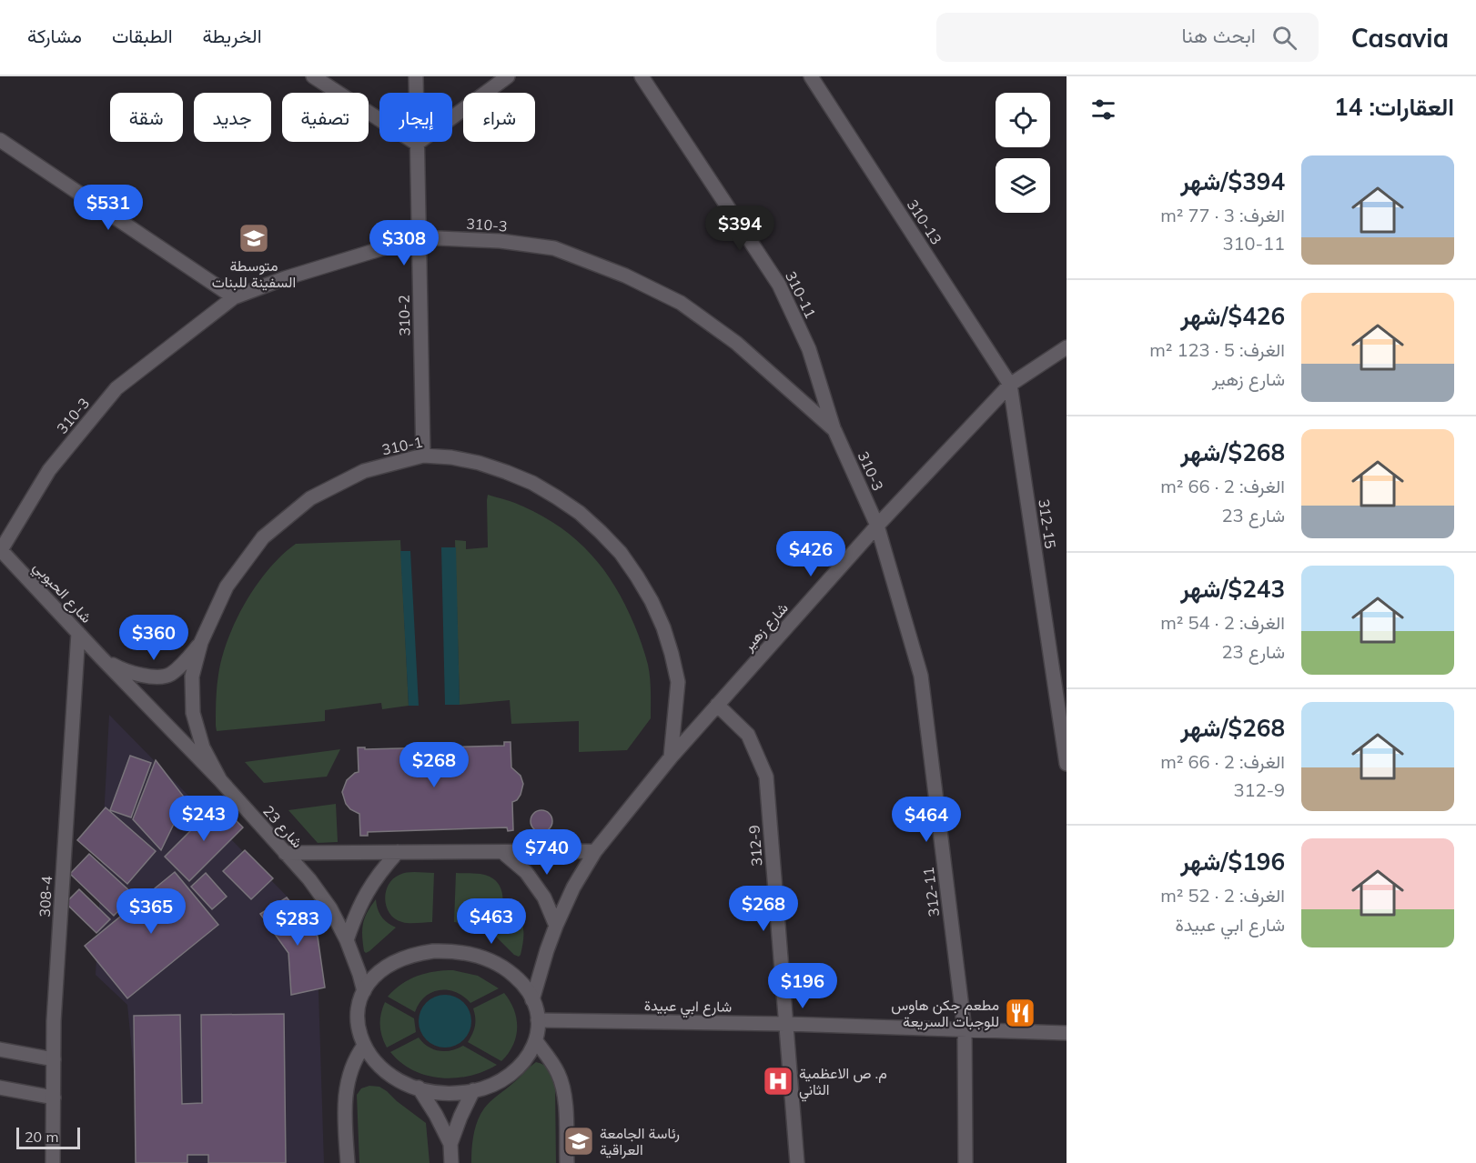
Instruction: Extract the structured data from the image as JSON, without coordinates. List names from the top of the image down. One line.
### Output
{"streets":{"street":["310-13","310-3","310-11","310-2","310-1","312-15","شارع الحبوبي","شارع زهير","شارع 23","312-9","312-11","308-4","شارع ابي عبيدة"]},"crossings":[["310-13","312-15"],["310-13","شارع زهير"],["310-3","310-11"],["310-3","310-2"],["310-3","شارع الحبوبي"],["310-3","شارع زهير"],["310-3","312-11"],["310-2","310-1"],["310-1","شارع زهير"],["310-1","شارع 23"],["312-15","شارع زهير"],["شارع الحبوبي","شارع 23"],["شارع الحبوبي","308-4"],["شارع زهير","شارع 23"],["شارع زهير","312-9"],["شارع زهير","312-11"],["شارع زهير","شارع ابي عبيدة"],["شارع 23","شارع ابي عبيدة"],["312-9","شارع ابي عبيدة"],["312-11","شارع ابي عبيدة"]],"places":{"school or university":["متوسطة السفينة للبنات","رئاسة الجامعة العراقية"],"restaurant":["مطعم جكن هاوس للوجبات السريعة"],"hospital":["م. ص الاعظمية الثاني"]},"scale_bar":"20 m","page":{"header":"Casavia","search":"ابحث هنا","nav":["الخريطة","الطبقات","مشاركة"],"heading":"العقارات: 14","chip":["شراء","إيجار","تصفية","جديد","شقة"],"list":[{"name":"$394/شهر","note":"الغرف: 3 · 77 m² · 310-11"},{"name":"$426/شهر","note":"الغرف: 5 · 123 m² · شارع زهير"},{"name":"$268/شهر","note":"الغرف: 2 · 66 m² · شارع 23"},{"name":"$243/شهر","note":"الغرف: 2 · 54 m² · شارع 23"},{"name":"$268/شهر","note":"الغرف: 2 · 66 m² · 312-9"},{"name":"$196/شهر","note":"الغرف: 2 · 52 m² · شارع ابي عبيدة"}],"price":["$531","$394","$308","$426","$360","$268","$243","$464","$740","$268","$365","$463","$283","$196"],"scale":"20 m"}}
